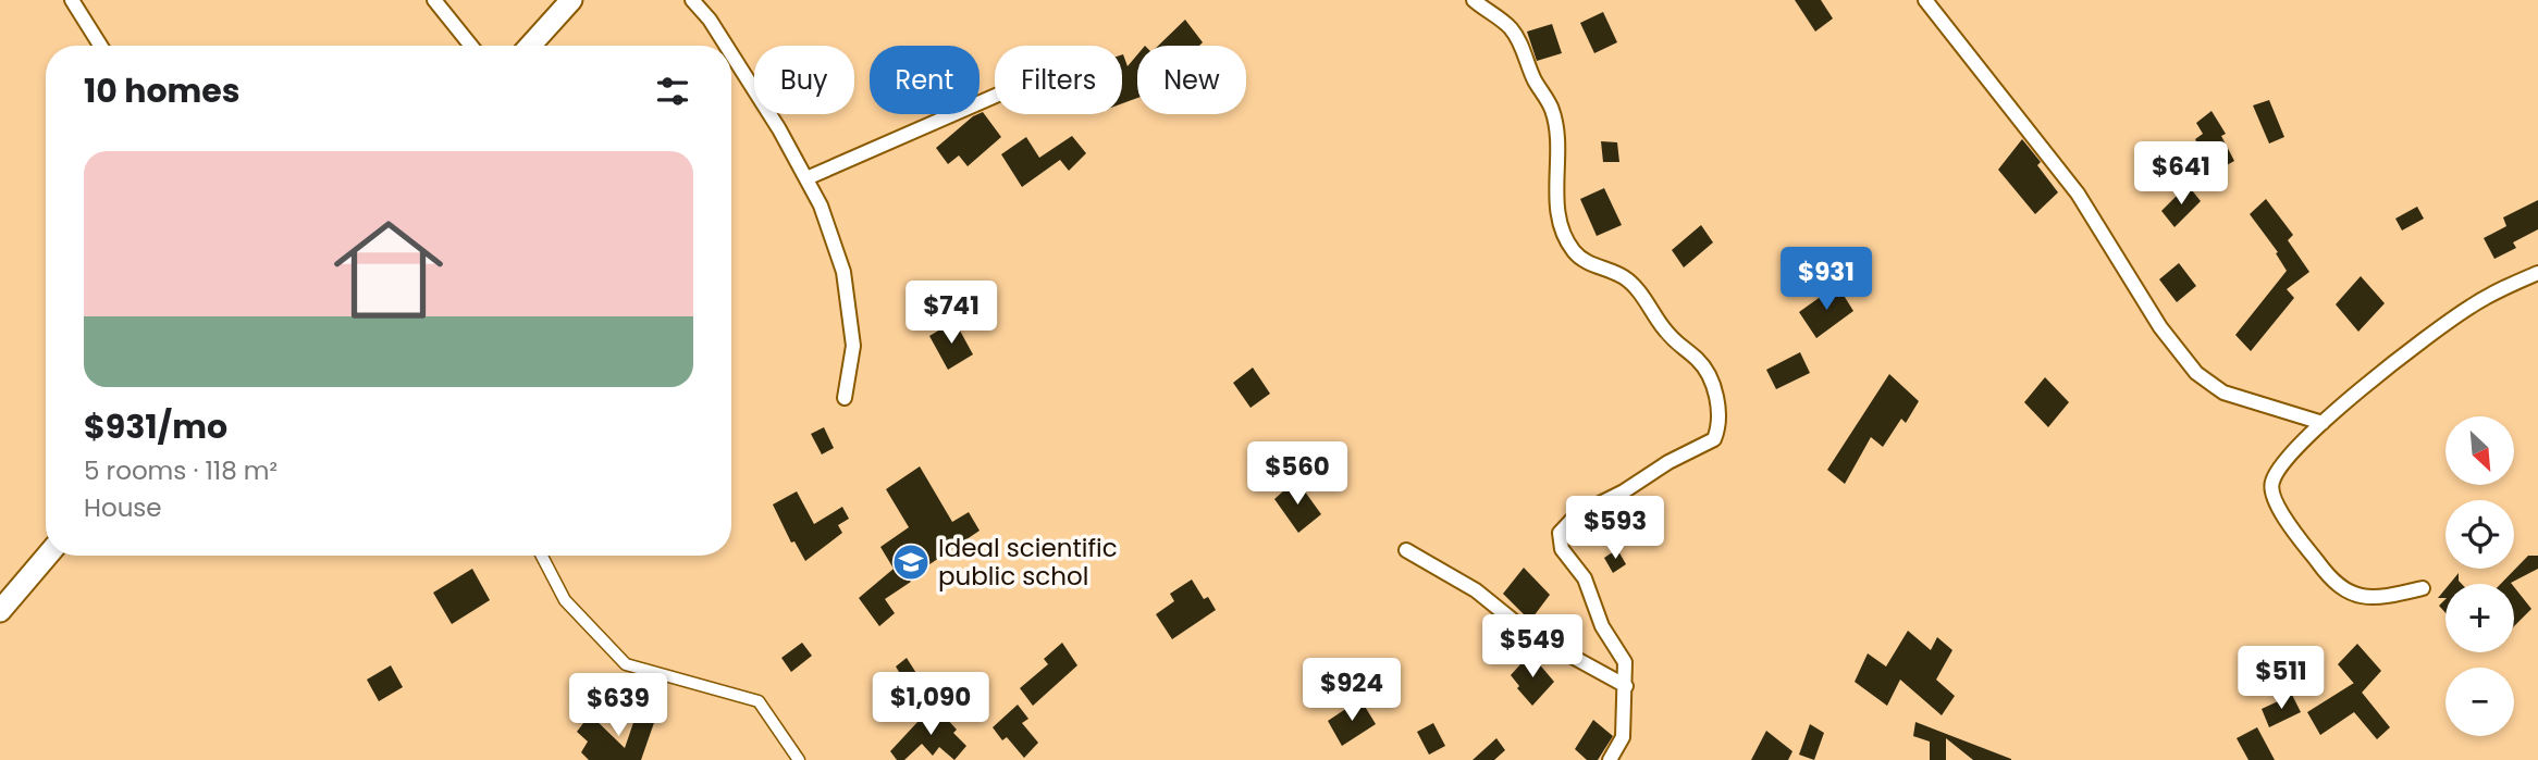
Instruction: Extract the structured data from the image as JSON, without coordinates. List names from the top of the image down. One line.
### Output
{"places":{"school or university":["Ideal scientific public schol"]},"north":"bottom right","page":{"chip":["Buy","Rent","Filters","New"],"heading":"10 homes","list":[{"name":"$931/mo","note":"5 rooms · 118 m² · House"}],"price":["$641","$931","$741","$560","$593","$549","$511","$924","$1,090","$639"],"map_buttons":["+","−"]}}
